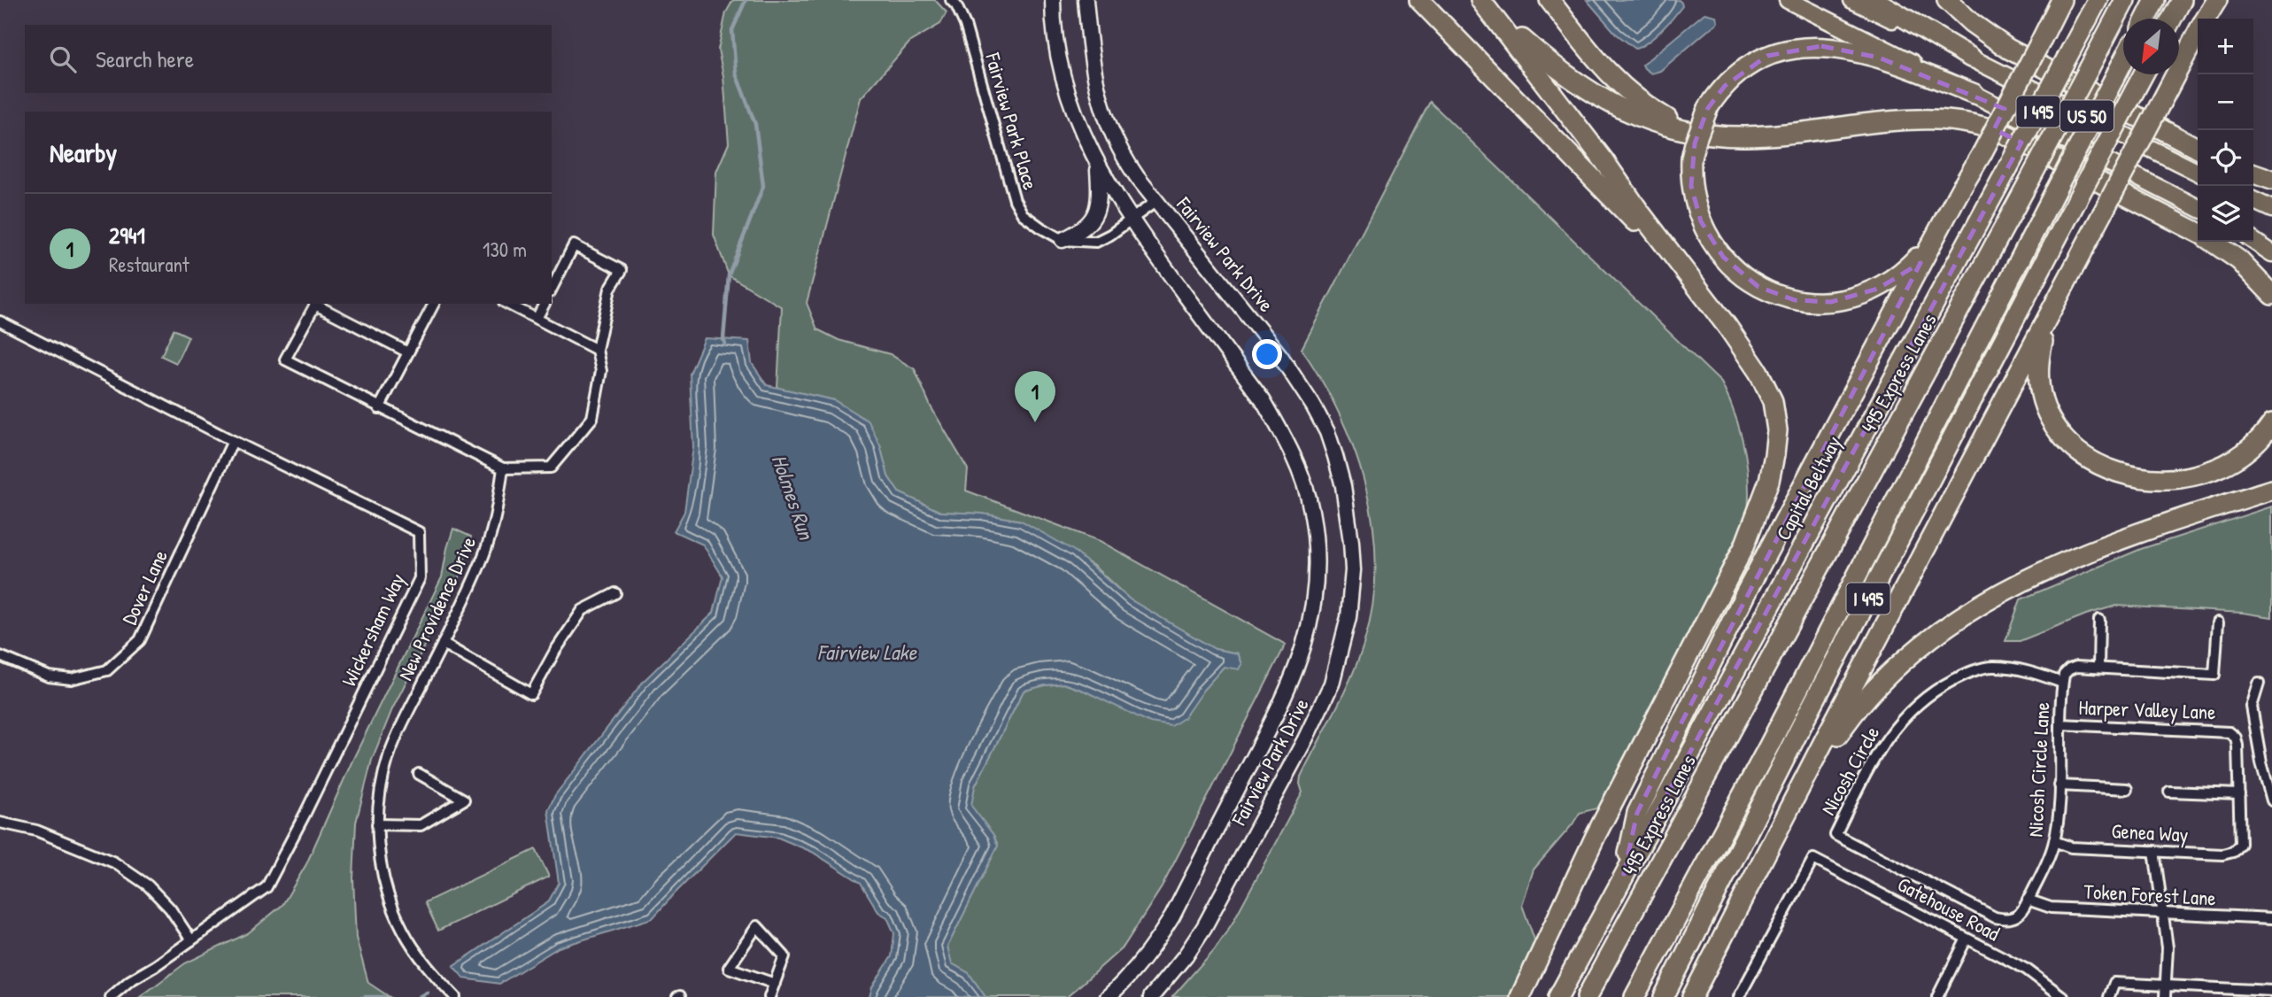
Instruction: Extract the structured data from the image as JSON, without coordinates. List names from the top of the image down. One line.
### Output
{"streets":{"highway":["I 495","495 Express Lanes","Capital Beltway"],"main road":["US 50","Fairview Park Drive"],"street":["Fairview Park Place","Dover Lane","New Providence Drive","Wickersham Way","Harper Valley Lane","Nicosh Circle Lane","Nicosh Circle","Genea Way","Token Forest Lane","Gatehouse Road"]},"crossings":[["Fairview Park Place","Fairview Park Drive"],["Dover Lane","Wickersham Way"],["Harper Valley Lane","Nicosh Circle Lane"],["Harper Valley Lane","Genea Way"],["Nicosh Circle Lane","Nicosh Circle"],["Nicosh Circle Lane","Genea Way"],["Nicosh Circle Lane","Token Forest Lane"]],"water":["Holmes Run","Fairview Lake"],"north":"bottom left","page":{"map_buttons":["+","−"],"search":"Search here","heading":"Nearby","list":[{"mark":"1","name":"2941","note":"Restaurant","value":"130 m"}],"pins":"1"}}
